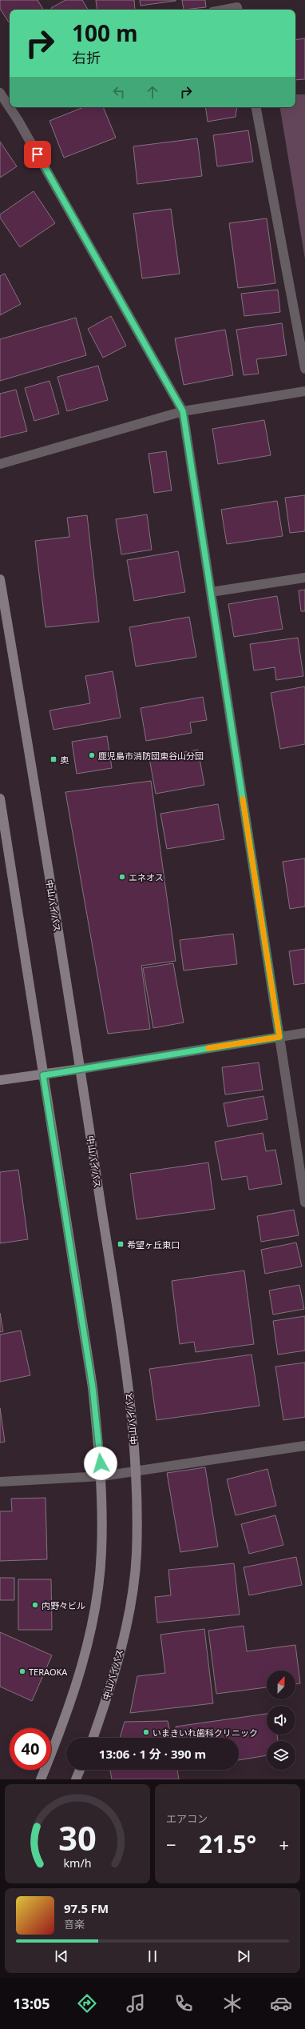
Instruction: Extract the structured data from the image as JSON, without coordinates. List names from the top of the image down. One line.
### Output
{"streets":{"street":["中山バイパス"]},"places":{"other":["鹿児島市消防団東谷山分団","エネオス","内野々ビル","TERAOKA","いまきいれ歯科クリニック"],"transit":["奥","希望ヶ丘東口"]},"north":"top","page":{"turn":["100 m","右折"],"limit":"40","trip":"13:06 · 1 分 · 390 m","tile":"エアコン","heat":["−","21.5°","+"],"song":["97.5 FM","音楽"],"tabs":"13:05","gauge":["30","km/h"]}}
